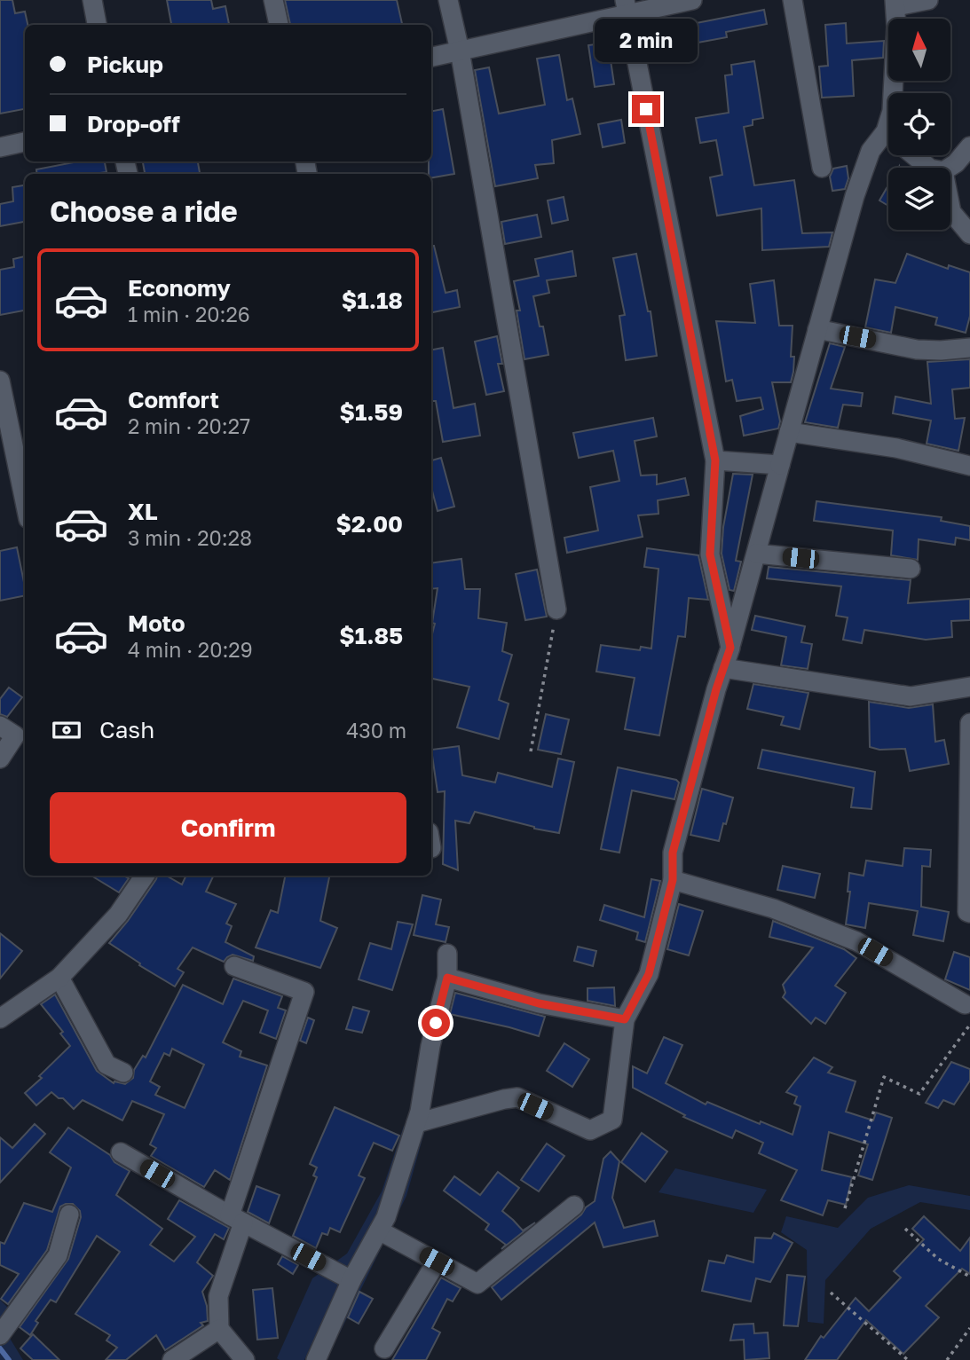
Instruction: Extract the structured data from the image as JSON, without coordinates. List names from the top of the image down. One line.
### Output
{"north":"top","page":{"bubble":"2 min","banner":["Pickup","Drop-off"],"heading":"Choose a ride","list":[{"name":"Economy","note":"1 min · 20:26","value":"$1.18"},{"name":"Comfort","note":"2 min · 20:27","value":"$1.59"},{"name":"XL","note":"3 min · 20:28","value":"$2.00"},{"name":"Moto","note":"4 min · 20:29","value":"$1.85"}],"pay":["Cash","430 m"],"buttons":"Confirm"}}
